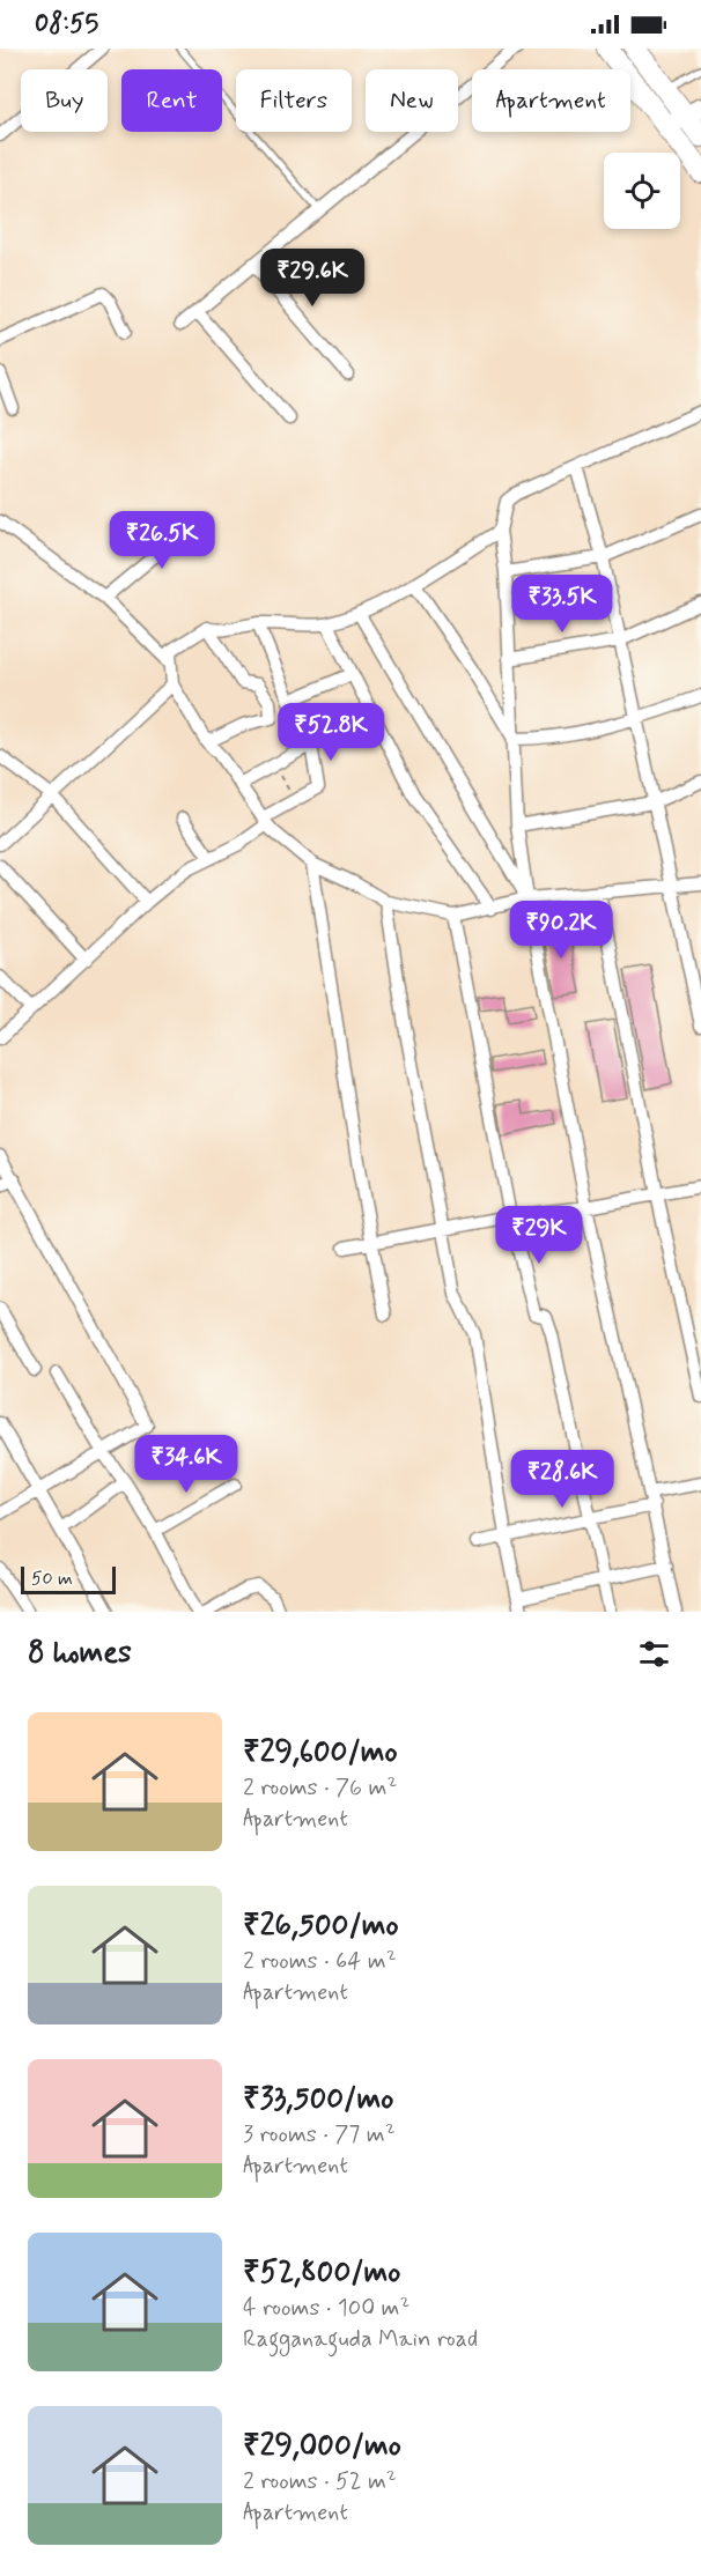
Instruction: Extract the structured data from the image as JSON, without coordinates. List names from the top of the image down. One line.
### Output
{"scale_bar":"50 m","page":{"status":"08:55","chip":["Buy","Rent","Filters","New","Apartment"],"price":["₹29.6K","₹26.5K","₹33.5K","₹52.8K","₹90.2K","₹29K","₹34.6K","₹28.6K"],"scale":"50 m","heading":"8 homes","list":[{"name":"₹29,600/mo","note":"2 rooms · 76 m² · Apartment"},{"name":"₹26,500/mo","note":"2 rooms · 64 m² · Apartment"},{"name":"₹33,500/mo","note":"3 rooms · 77 m² · Apartment"},{"name":"₹52,800/mo","note":"4 rooms · 100 m² · Ragganaguda Main road"},{"name":"₹29,000/mo","note":"2 rooms · 52 m² · Apartment"}]}}
